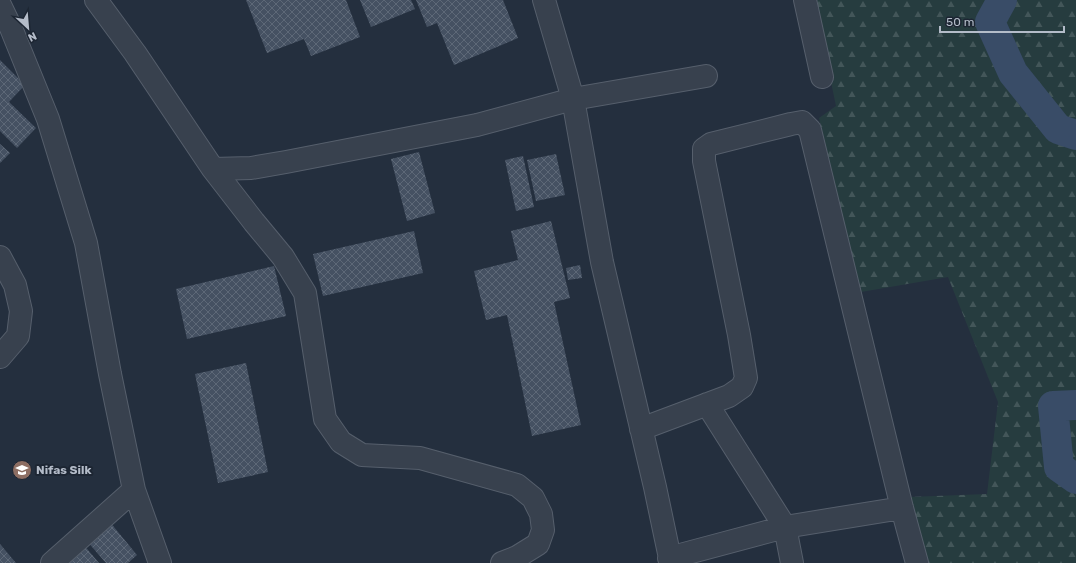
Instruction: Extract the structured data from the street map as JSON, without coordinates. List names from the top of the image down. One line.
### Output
{"places":{"school or university":["Nifas Silk"]},"scale_bar":"50 m","north":"bottom right"}
